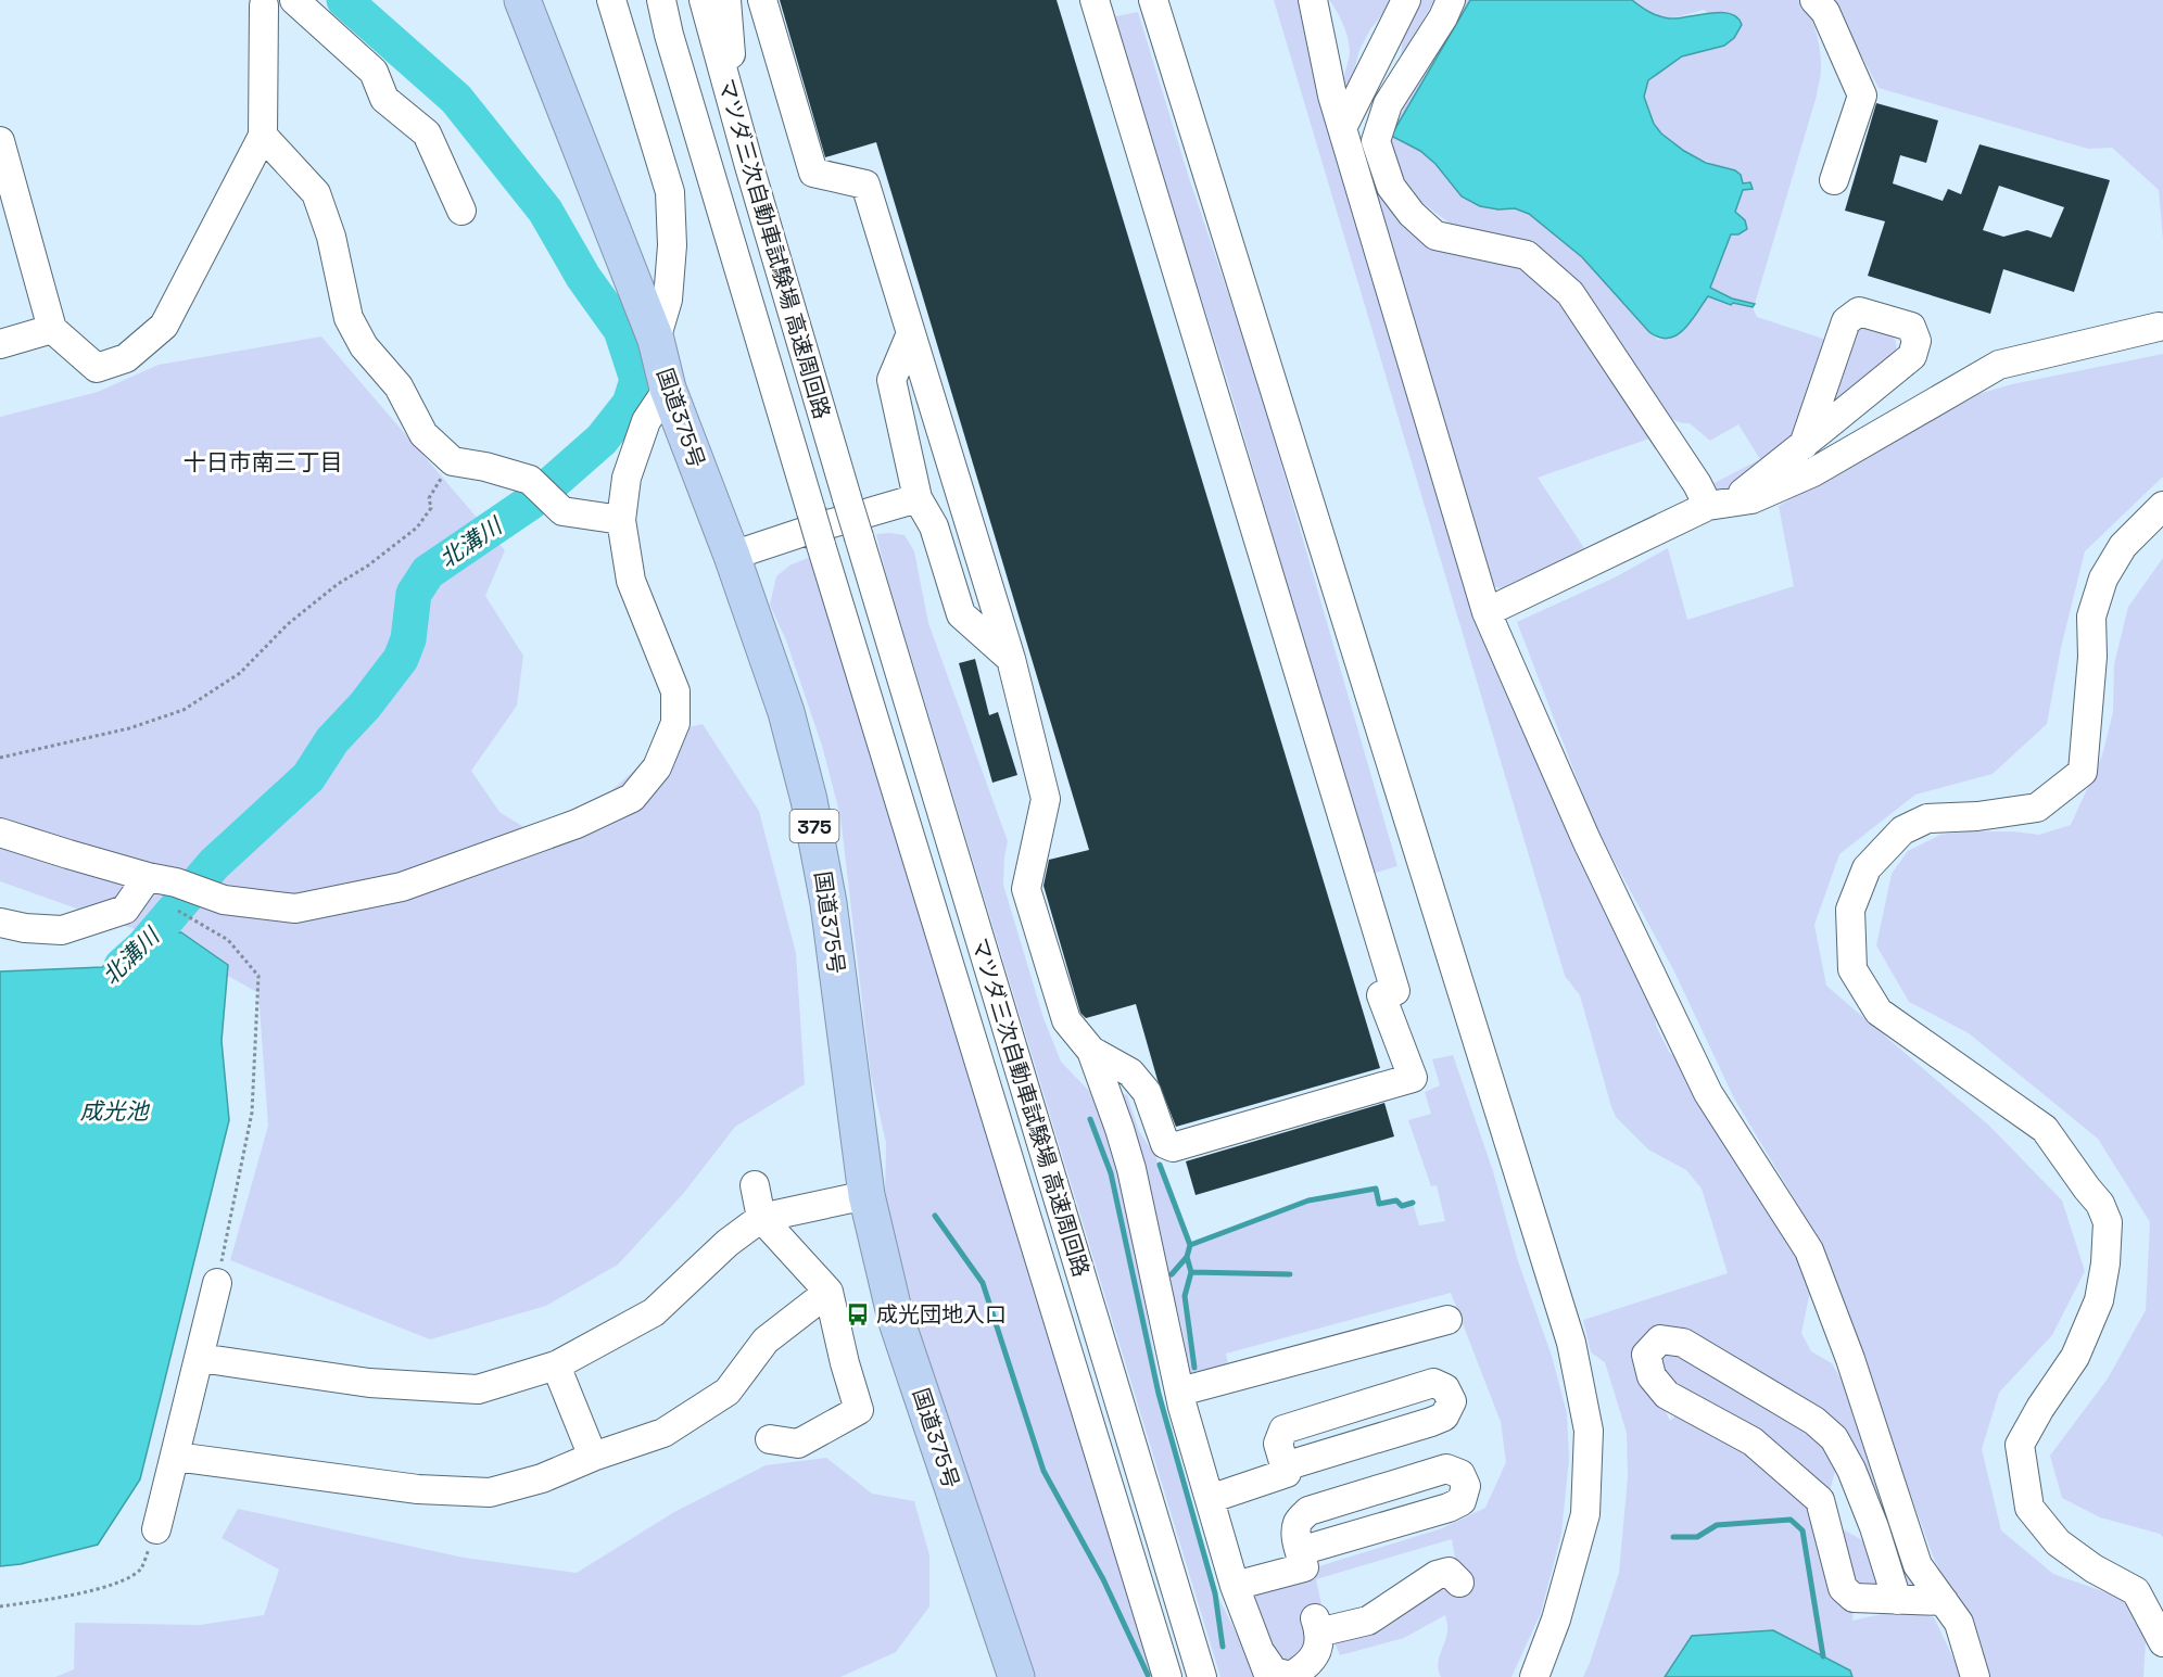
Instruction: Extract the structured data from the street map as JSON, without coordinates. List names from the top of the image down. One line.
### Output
{"streets":{"highway":["国道375号","375"],"street":["マツダ三次自動車試験場 高速周回路"]},"districts":["十日市南三丁目"],"water":["北溝川","成光池"],"places":{"bus stop":["成光団地入口"]}}
